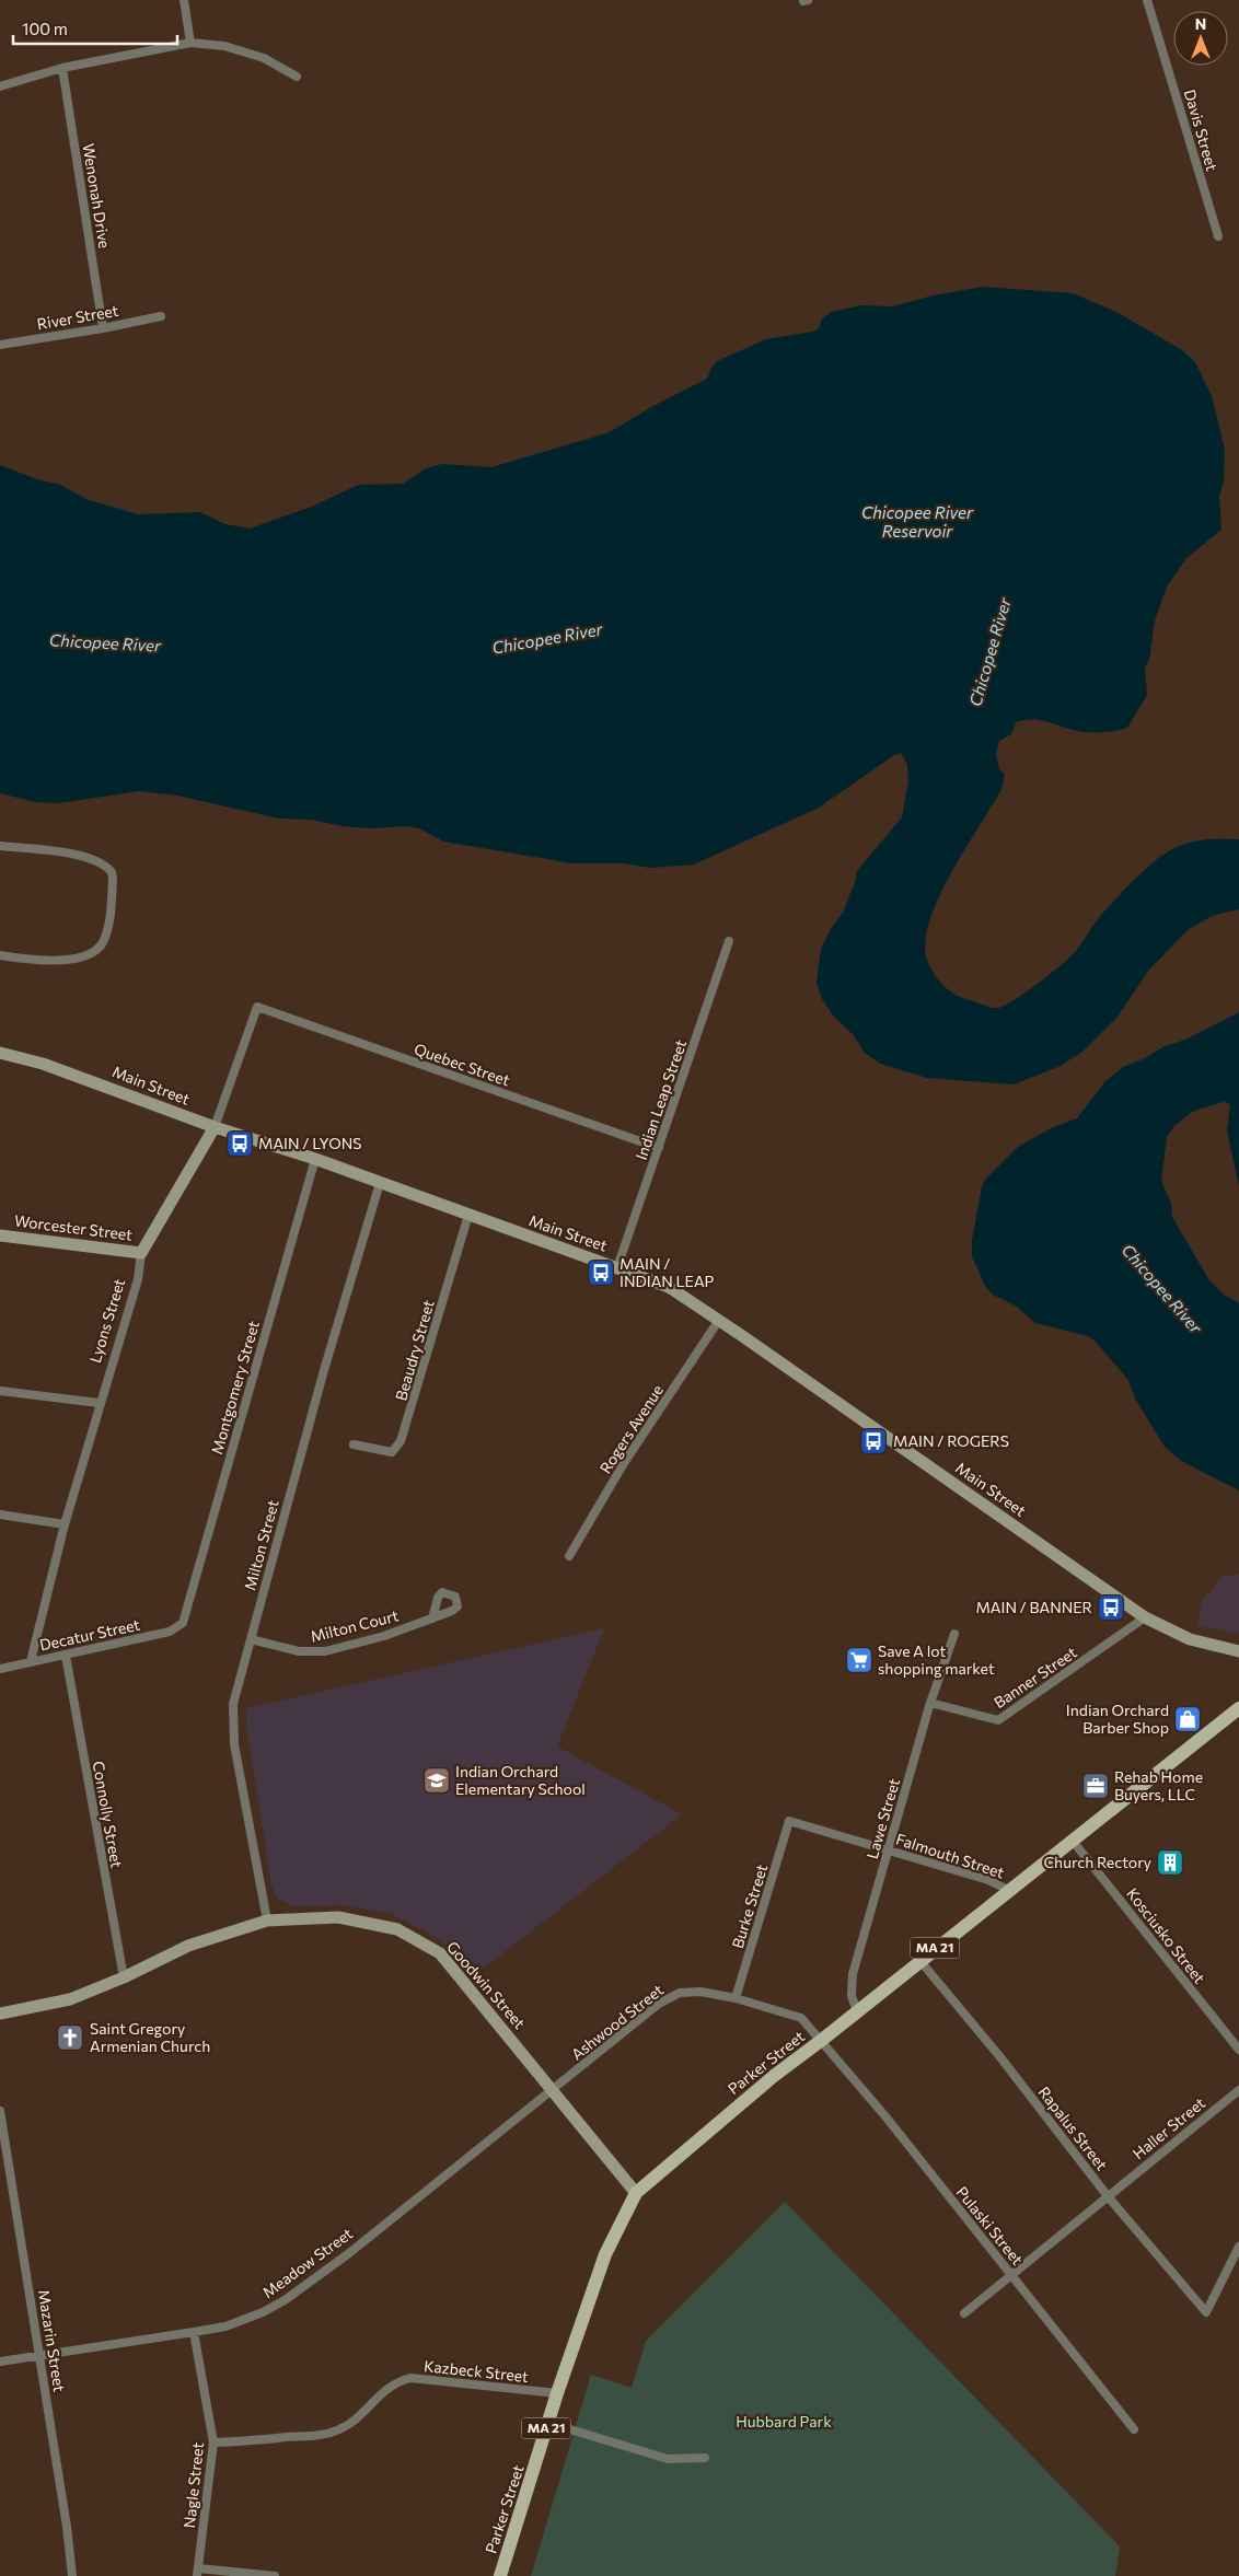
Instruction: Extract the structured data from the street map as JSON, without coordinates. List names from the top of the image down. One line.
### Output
{"streets":{"main road":["Main Street","Worcester Street","Lyons Street","MA 21","Goodwin Street","Parker Street"],"street":["Davis Street","Wenonah Drive","River Street","Quebec Street","Indian Leap Street","Beaudry Street","Montgomery Street","Rogers Avenue","Milton Street","Milton Court","Decatur Street","Banner Street","Connolly Street","Lawe Street","Falmouth Street","Burke Street","Kosciusko Street","Ashwood Street","Rapalus Street","Haller Street","Pulaski Street","Meadow Street","Mazarin Street","Kazbeck Street","Nagle Street"]},"crossings":[["Wenonah Drive","River Street"],["Quebec Street","Indian Leap Street"],["Quebec Street","Lyons Street"],["Main Street","Indian Leap Street"],["Main Street","Lyons Street"],["Main Street","Beaudry Street"],["Main Street","Montgomery Street"],["Main Street","Rogers Avenue"],["Main Street","Milton Street"],["Main Street","Banner Street"],["Worcester Street","Lyons Street"],["Lyons Street","Decatur Street"],["Montgomery Street","Decatur Street"],["Milton Street","Milton Court"],["Milton Street","Goodwin Street"],["Decatur Street","Connolly Street"],["Banner Street","Lawe Street"],["Connolly Street","Goodwin Street"],["Lawe Street","Falmouth Street"],["Lawe Street","Parker Street"],["Falmouth Street","Burke Street"],["Falmouth Street","Parker Street"],["Burke Street","Ashwood Street"],["Kosciusko Street","Parker Street"],["Goodwin Street","Ashwood Street"],["Goodwin Street","Parker Street"],["Goodwin Street","Meadow Street"],["Ashwood Street","Parker Street"],["Ashwood Street","Pulaski Street"],["Ashwood Street","Meadow Street"],["Parker Street","Rapalus Street"],["Parker Street","Pulaski Street"],["Parker Street","Kazbeck Street"],["Rapalus Street","Haller Street"],["Haller Street","Pulaski Street"],["Meadow Street","Mazarin Street"],["Meadow Street","Nagle Street"],["Kazbeck Street","Nagle Street"]],"water":["Chicopee River Reservoir","Chicopee River"],"parks":["Hubbard Park"],"places":{"bus stop":["MAIN / LYONS","MAIN / INDIAN LEAP","MAIN / ROGERS","MAIN / BANNER"],"supermarket":["Save A lot shopping market"],"shop":["Indian Orchard Barber Shop"],"school or university":["Indian Orchard Elementary School"],"office":["Rehab Home Buyers, LLC"],"building":["Church Rectory"],"church":["Saint Gregory Armenian Church"]},"scale_bar":"100 m","north":"top"}
